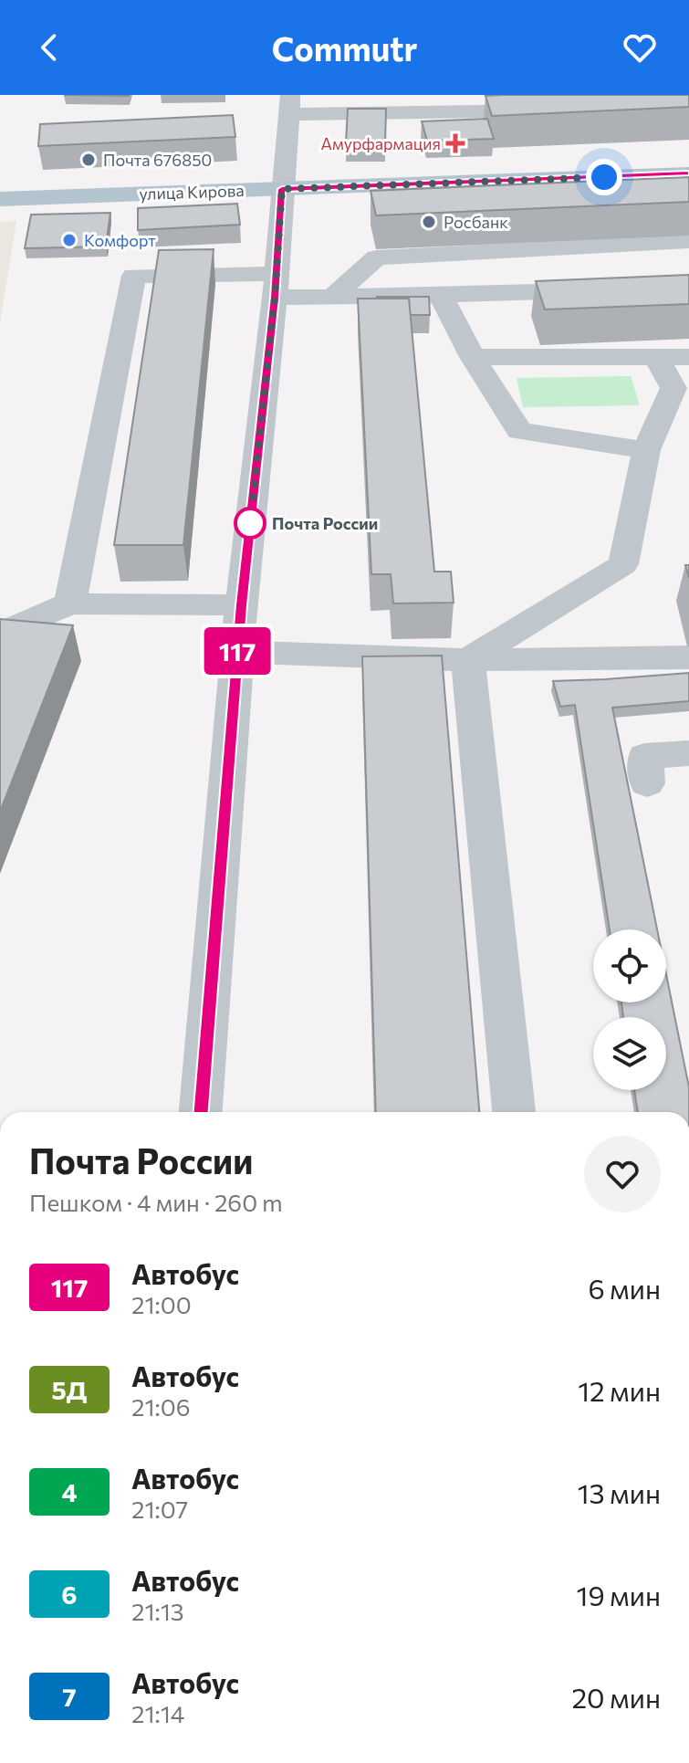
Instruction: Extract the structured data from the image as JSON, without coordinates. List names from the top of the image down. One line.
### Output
{"streets":{"main road":["улица Кирова"]},"places":{"health":["Амурфармация"],"other":["Почта 676850","Росбанк","Комфорт","Почта России"]},"lines":["bus line 117"],"page":{"header":"Commutr","on_map":"117","heading":["Почта России","Пешком · 4 мин · 260 m"],"list":[{"mark":"117","name":"Автобус","note":"21:00","value":"6 мин"},{"mark":"5Д","name":"Автобус","note":"21:06","value":"12 мин"},{"mark":"4","name":"Автобус","note":"21:07","value":"13 мин"},{"mark":"6","name":"Автобус","note":"21:13","value":"19 мин"},{"mark":"7","name":"Автобус","note":"21:14","value":"20 мин"}]}}
